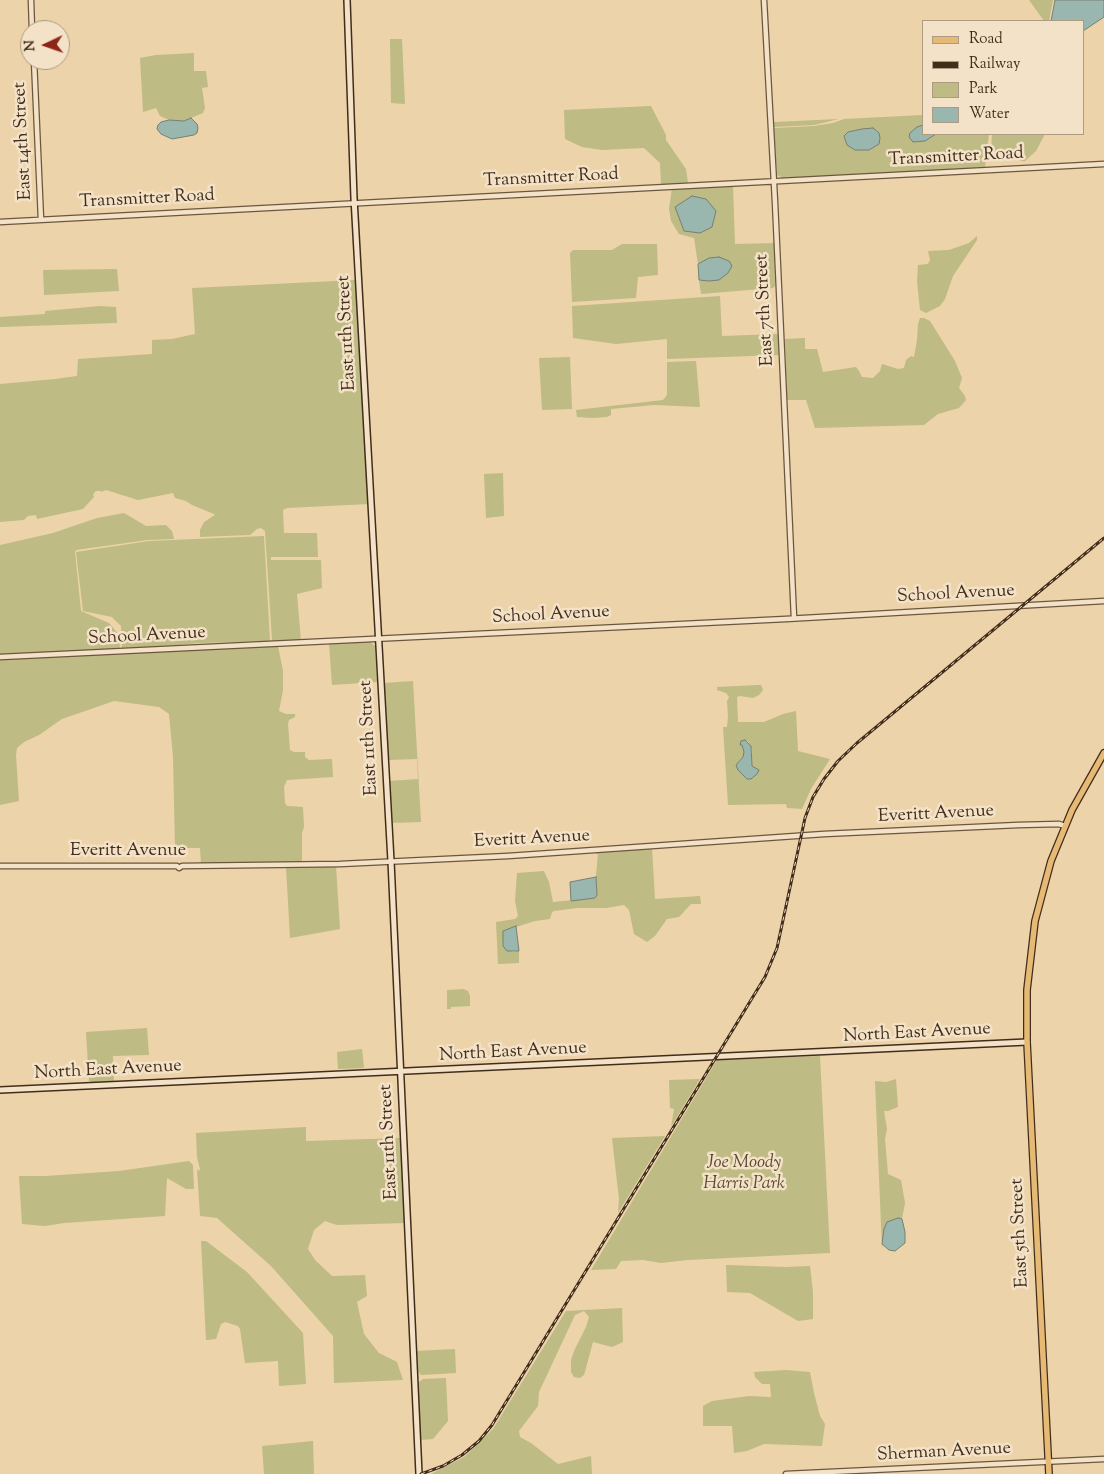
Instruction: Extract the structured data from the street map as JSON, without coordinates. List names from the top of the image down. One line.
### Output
{"streets":{"main road":["East 11th Street","North East Avenue","East 5th Street"],"street":["East 14th Street","Transmitter Road","East 7th Street","School Avenue","Everitt Avenue","Sherman Avenue"]},"crossings":[["East 14th Street","Transmitter Road"],["Transmitter Road","East 7th Street"],["Transmitter Road","East 11th Street"],["East 7th Street","School Avenue"],["East 11th Street","School Avenue"],["East 11th Street","Everitt Avenue"],["East 11th Street","North East Avenue"],["Everitt Avenue","East 5th Street"],["North East Avenue","East 5th Street"],["East 5th Street","Sherman Avenue"]],"parks":["Joe Moody Harris Park"],"legend":["Road","Railway","Park","Water"],"north":"left"}
